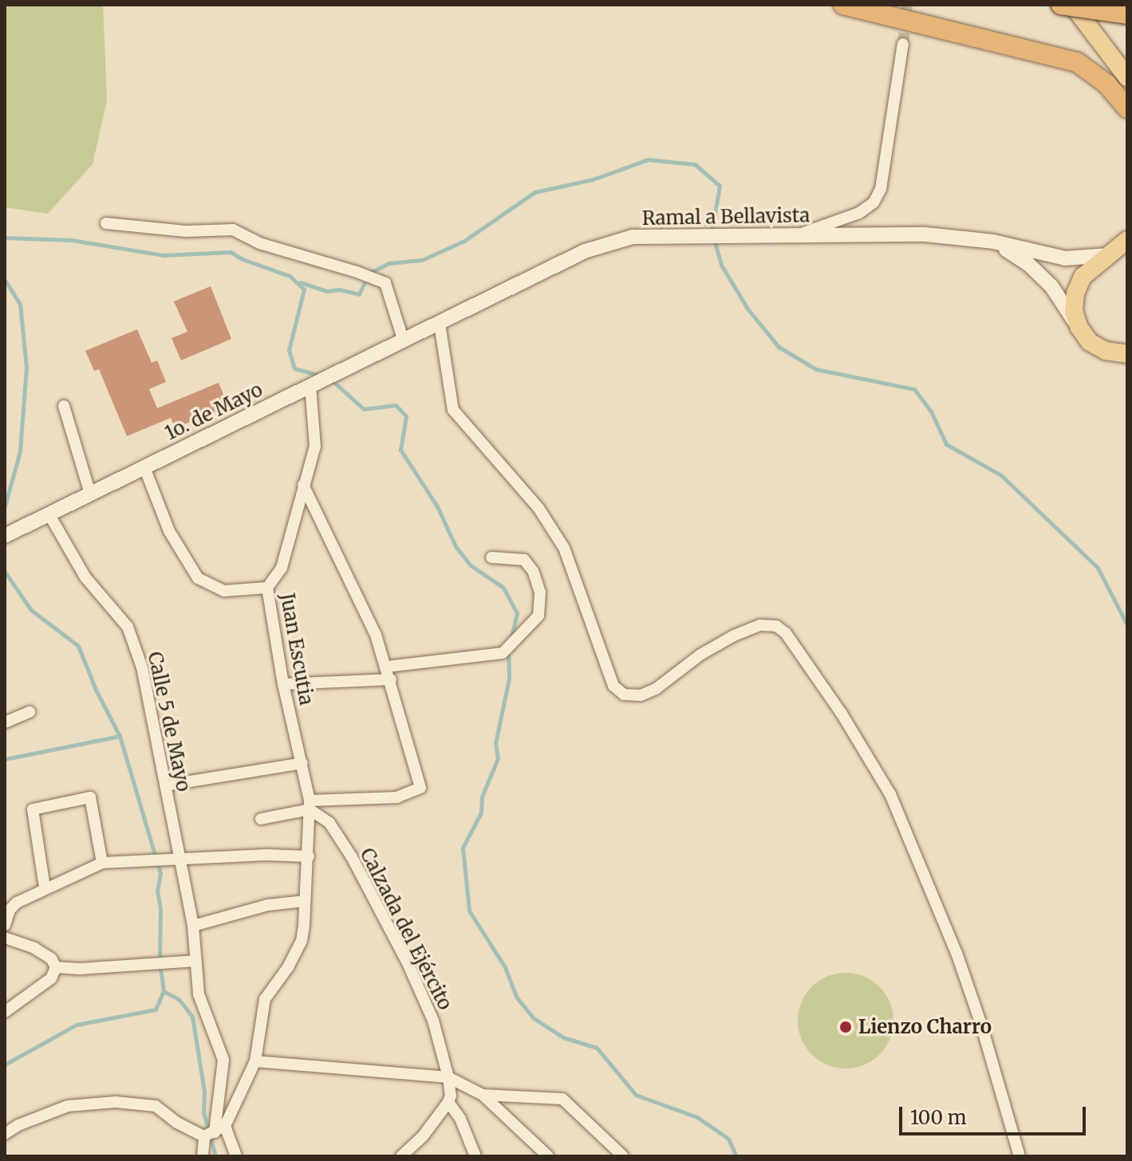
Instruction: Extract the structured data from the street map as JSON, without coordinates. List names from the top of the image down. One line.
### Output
{"streets":{"street":["Ramal a Bellavista","1o. de Mayo","Juan Escutia","Calle 5 de Mayo","Calzada del Ejército"]},"crossings":[["Ramal a Bellavista","1o. de Mayo"],["1o. de Mayo","Juan Escutia"],["1o. de Mayo","Calle 5 de Mayo"],["Juan Escutia","Calle 5 de Mayo"],["Juan Escutia","Calzada del Ejército"]],"places":["Lienzo Charro"],"scale_bar":"100 m"}
